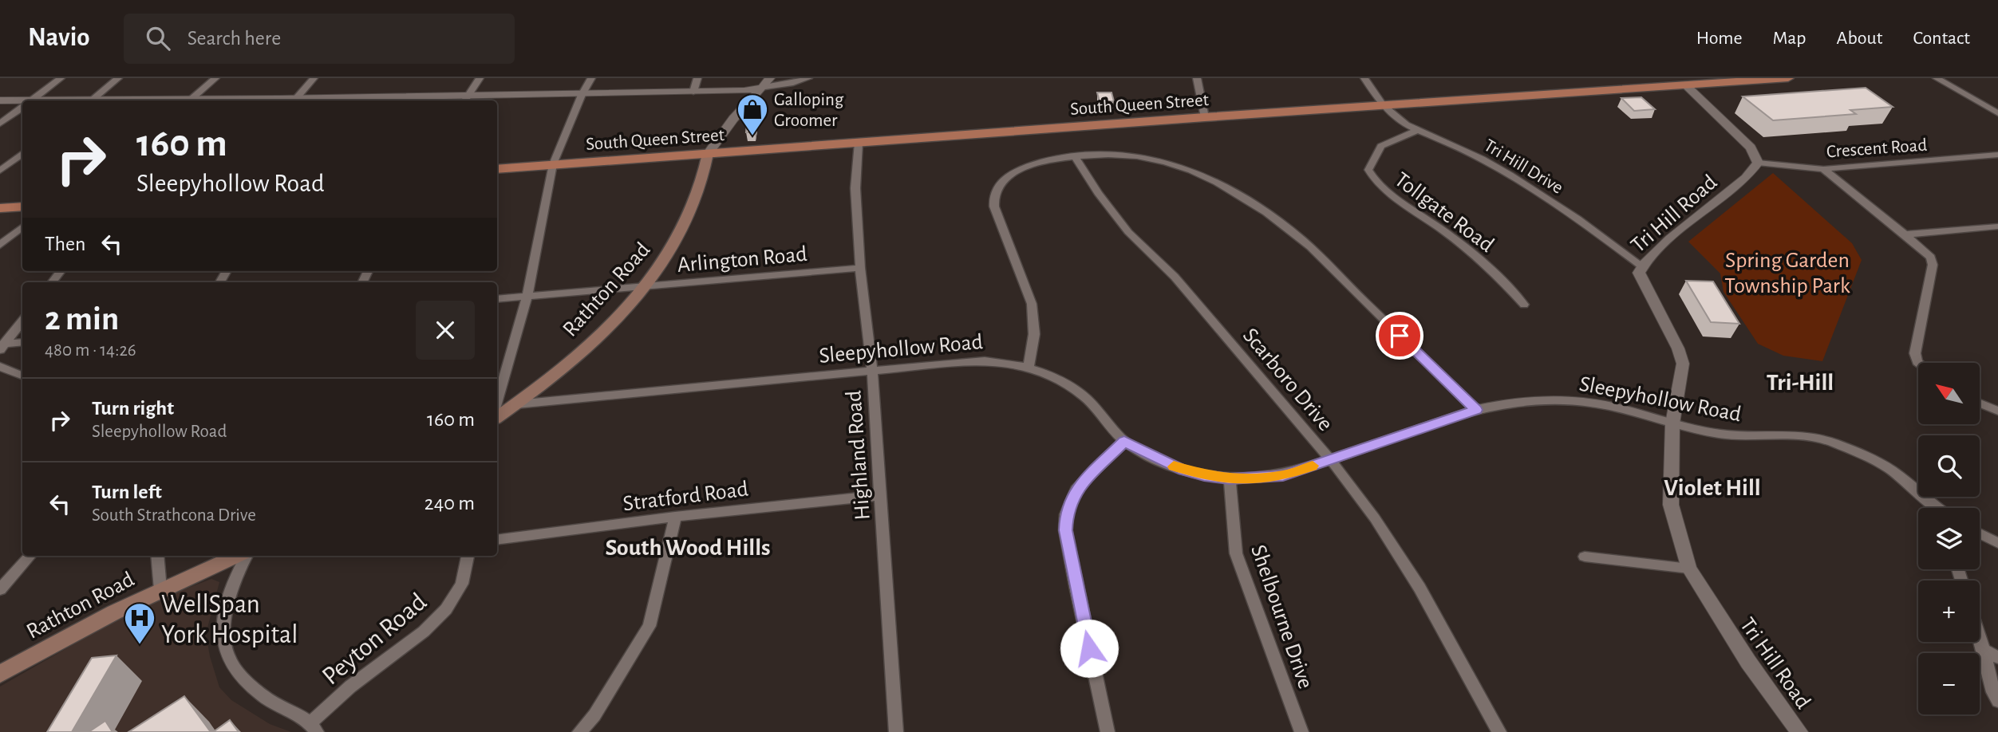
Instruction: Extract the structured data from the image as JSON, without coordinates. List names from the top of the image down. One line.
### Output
{"streets":{"main road":["South Queen Street","Rathton Road"],"street":["Crescent Road","Tri Hill Drive","Tollgate Road","Tri Hill Road","Arlington Road","Sleepyhollow Road","Scarboro Drive","Highland Road","Stratford Road","Shelbourne Drive","Peyton Road"]},"crossings":[["South Queen Street","Tri Hill Drive"],["South Queen Street","Rathton Road"],["South Queen Street","Highland Road"],["Crescent Road","Tri Hill Road"],["Tri Hill Drive","Tollgate Road"],["Tri Hill Drive","Tri Hill Road"],["Tri Hill Road","Sleepyhollow Road"],["Arlington Road","Rathton Road"],["Arlington Road","Highland Road"],["Rathton Road","Sleepyhollow Road"],["Sleepyhollow Road","Scarboro Drive"],["Sleepyhollow Road","Highland Road"],["Sleepyhollow Road","Shelbourne Drive"],["Highland Road","Stratford Road"]],"districts":["Tri-Hill","Violet Hill","South Wood Hills"],"parks":["Spring Garden Township Park"],"places":{"shop":["Galloping Groomer"],"hospital":["WellSpan York Hospital"]},"north":"top left","page":{"header":"Navio","search":"Search here","nav":["Home","Map","About","Contact"],"turn":["160 m","Sleepyhollow Road"],"then":"Then","heading":["2 min","480 m · 14:26"],"map_buttons":["+","−"],"list":[{"name":"Turn right","note":"Sleepyhollow Road","value":"160 m"},{"name":"Turn left","note":"South Strathcona Drive","value":"240 m"}]}}
